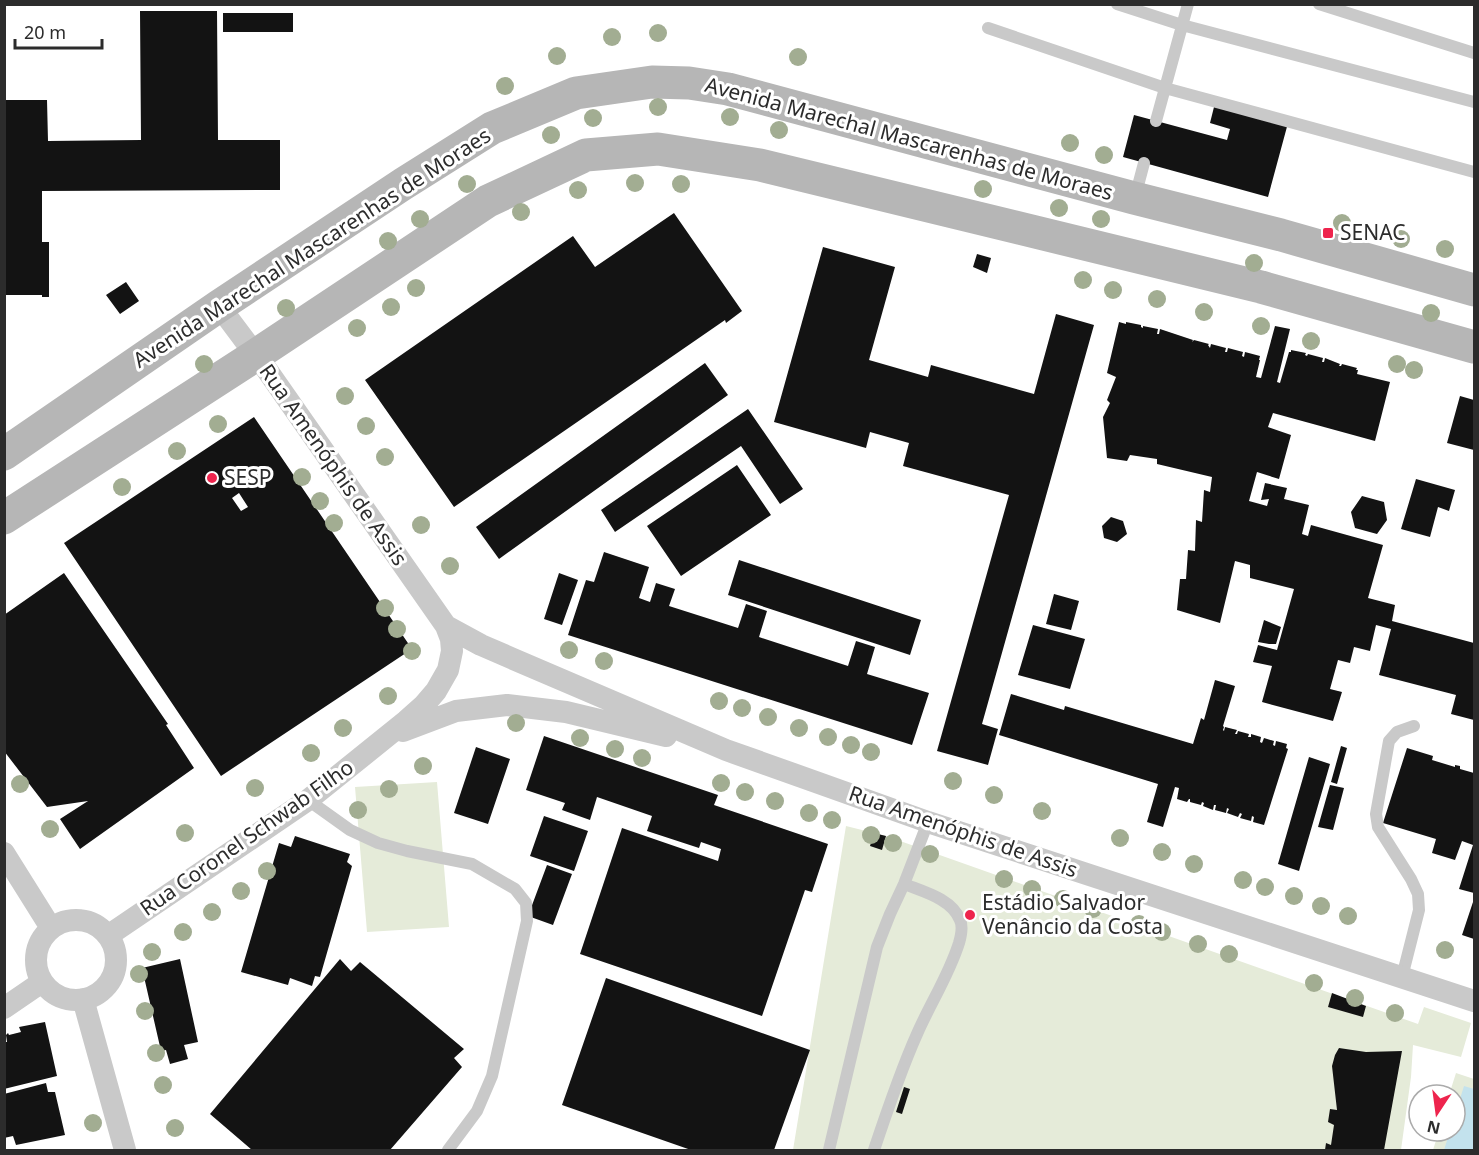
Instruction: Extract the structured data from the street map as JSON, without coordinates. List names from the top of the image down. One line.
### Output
{"streets":{"main road":["Avenida Marechal Mascarenhas de Moraes"],"street":["Rua Amenóphis de Assis","Rua Coronel Schwab Filho"]},"crossings":[["Avenida Marechal Mascarenhas de Moraes","Rua Amenóphis de Assis"],["Rua Amenóphis de Assis","Rua Coronel Schwab Filho"]],"places":{"transit":["SENAC"],"other":["SESP","Estádio Salvador Venâncio da Costa"]},"scale_bar":"20 m","north":"bottom"}
